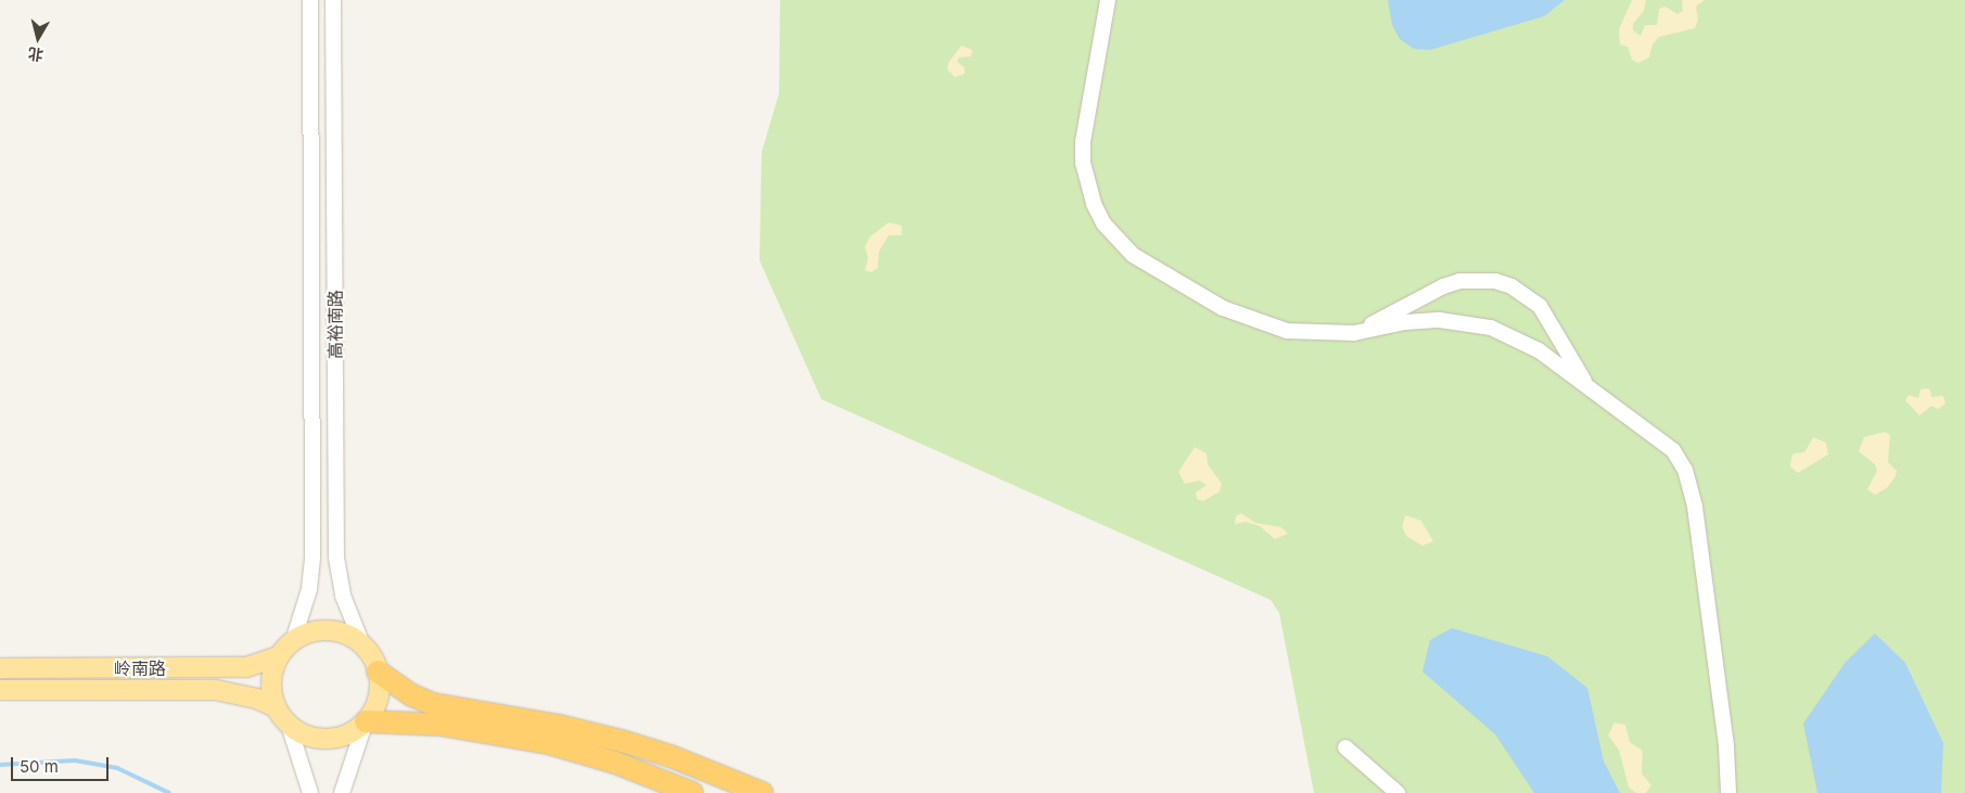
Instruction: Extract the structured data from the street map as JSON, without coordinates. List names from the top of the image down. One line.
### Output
{"streets":{"main road":["岭南路"],"street":["高裕南路"]},"crossings":[["高裕南路","岭南路"]],"scale_bar":"50 m","north":"bottom"}
